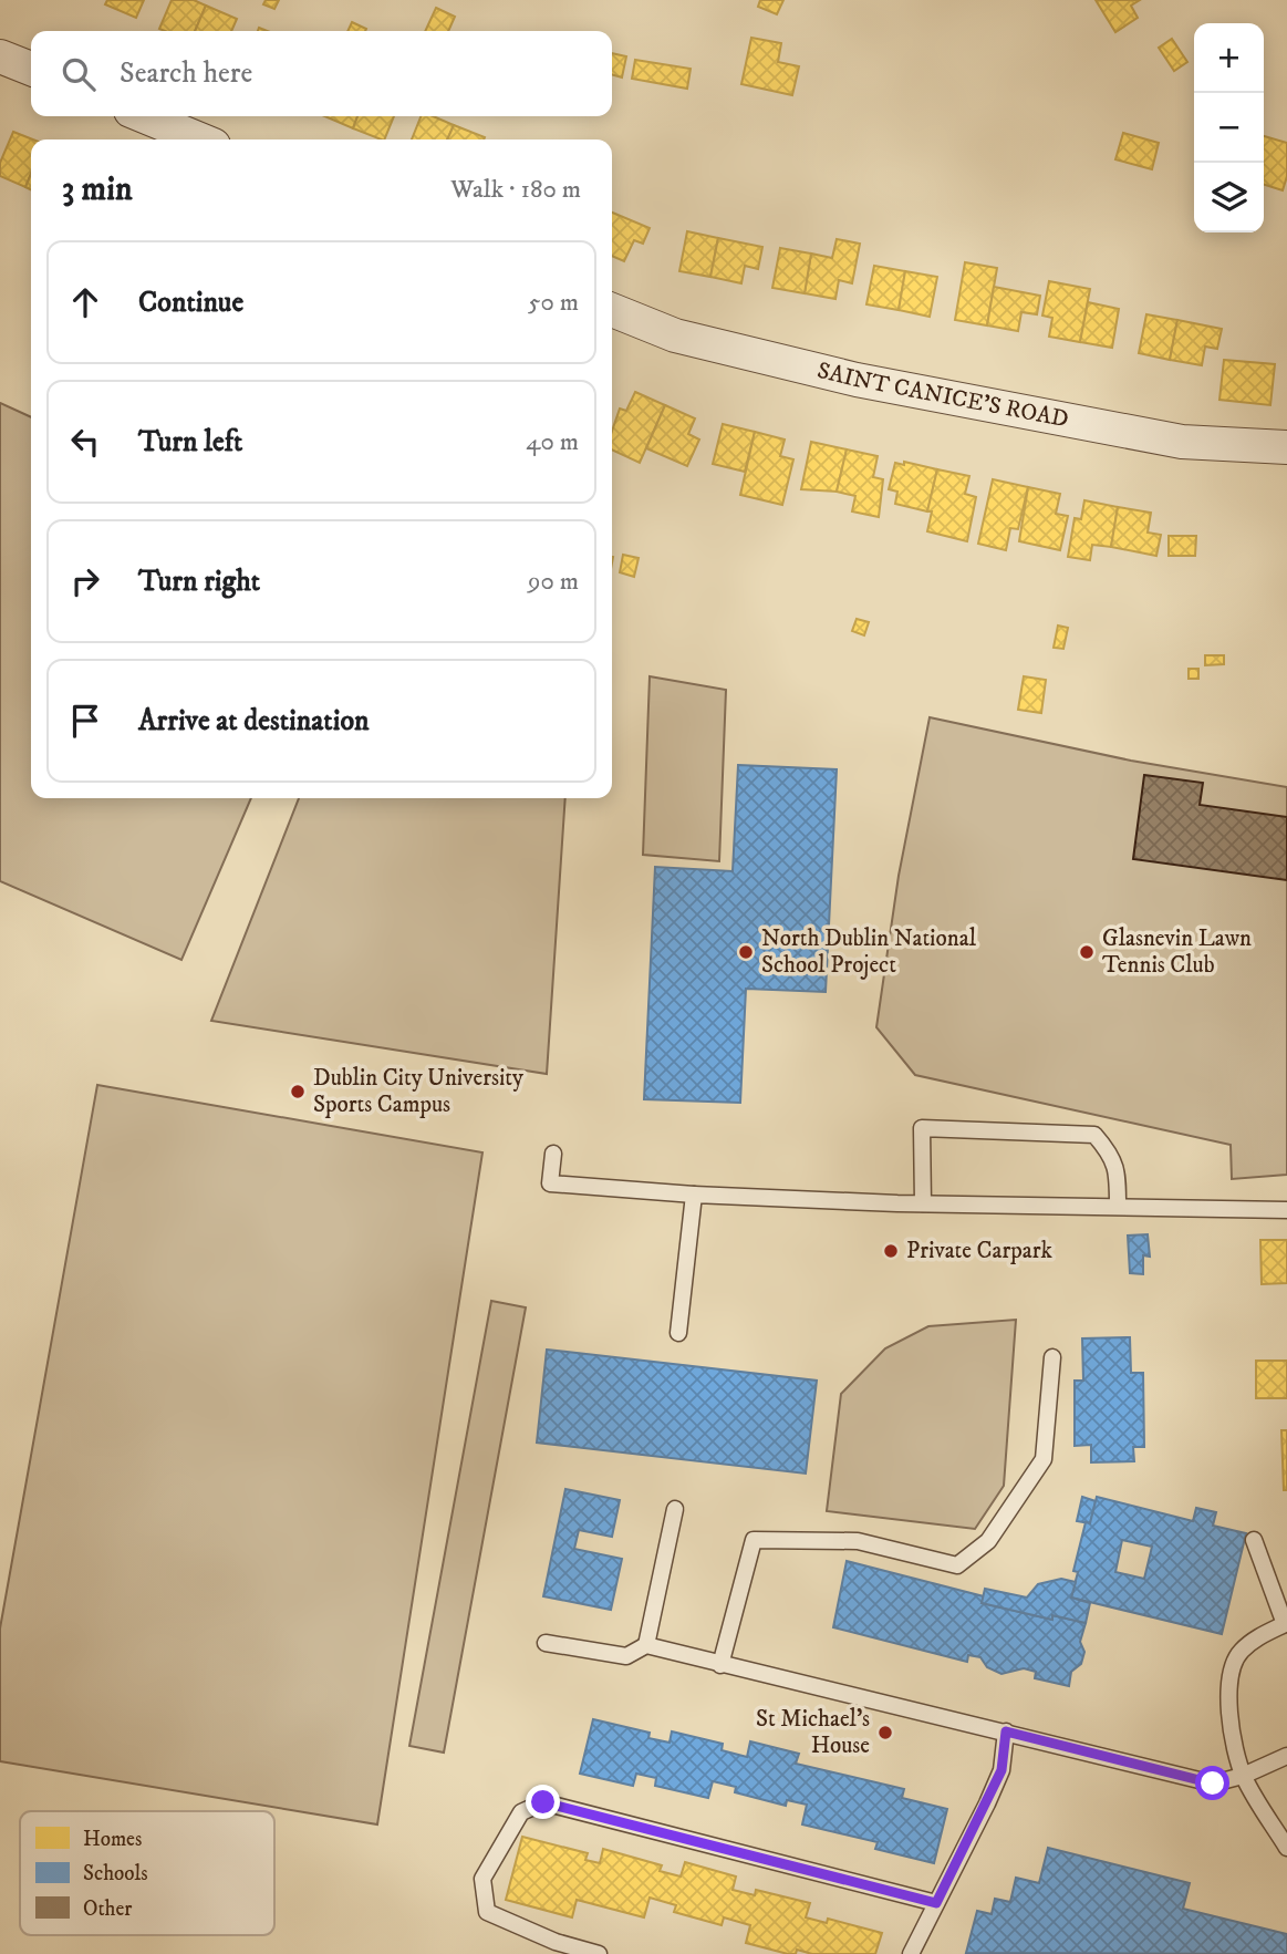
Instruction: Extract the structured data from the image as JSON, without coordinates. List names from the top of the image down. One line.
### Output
{"streets":{"street":["SAINT CANICE'S ROAD"]},"places":["North Dublin National School Project","Glasnevin Lawn Tennis Club","Dublin City University Sports Campus","Private Carpark","St Michael's House"],"legend":["Homes","Schools","Other"],"page":{"map_buttons":["+","−"],"search":"Search here","heading":["3 min","Walk · 180 m"],"list":[["Continue","50 m"],["Turn left","40 m"],["Turn right","90 m"],"Arrive at destination"]}}
